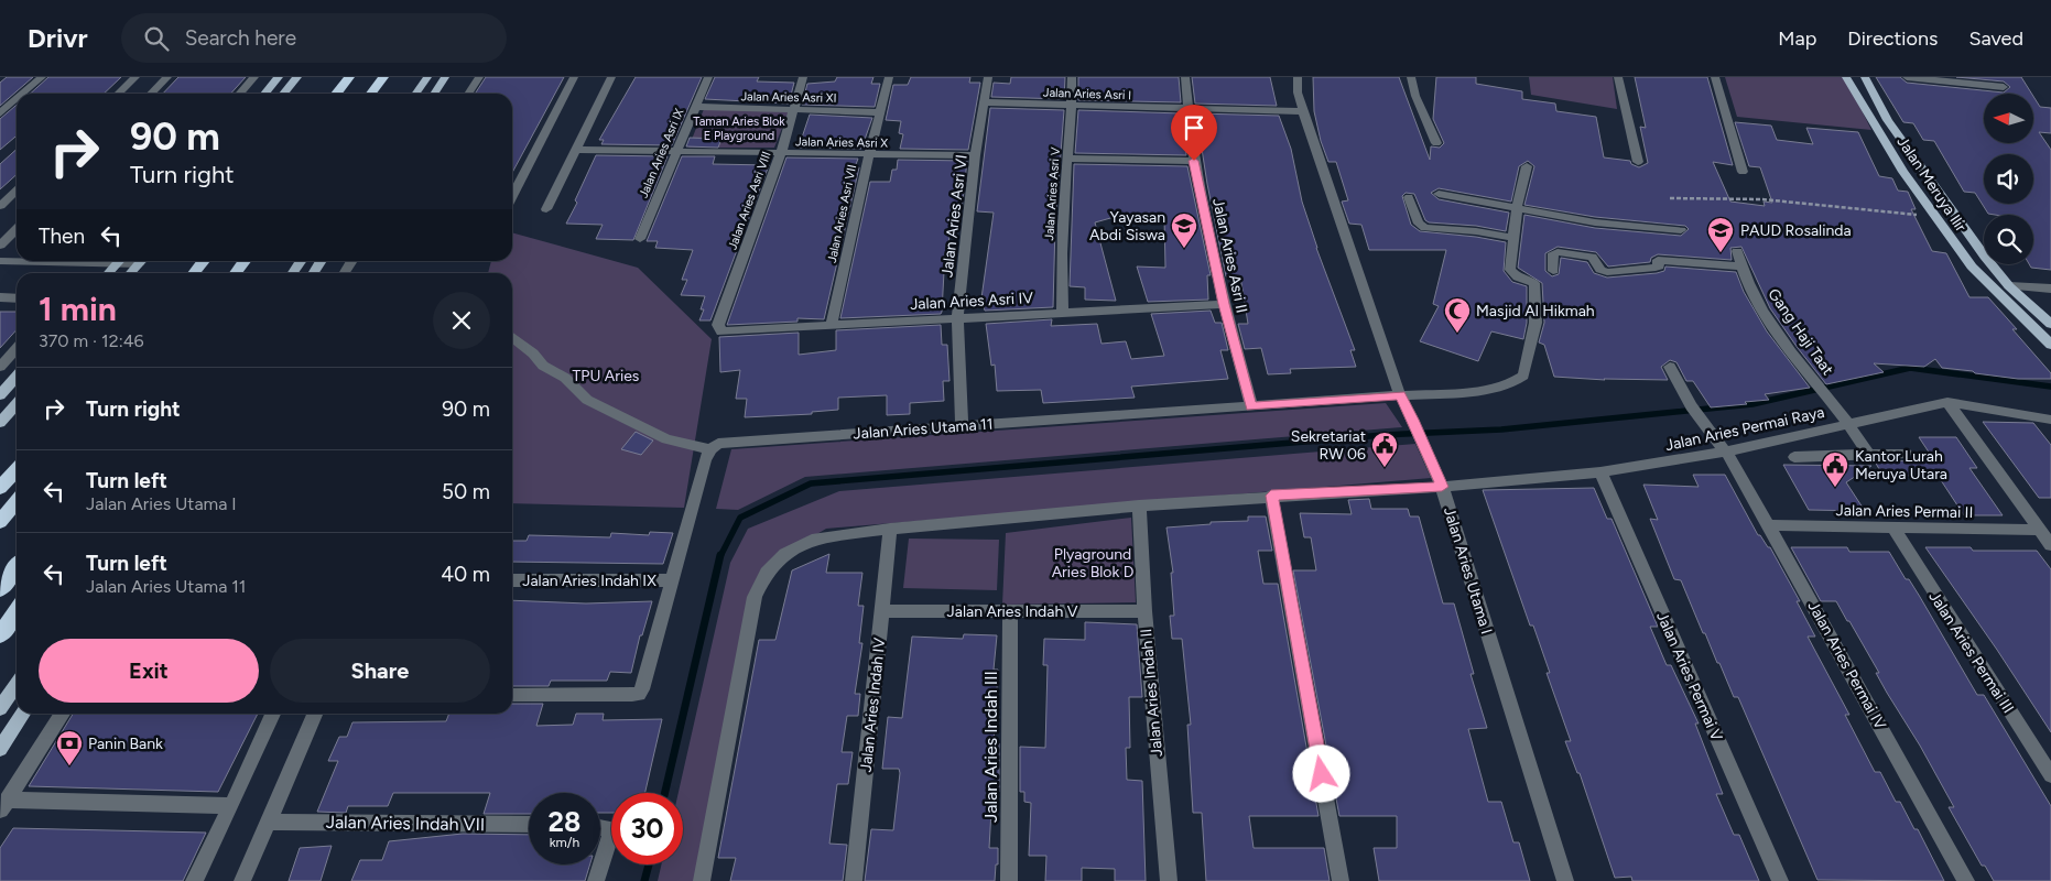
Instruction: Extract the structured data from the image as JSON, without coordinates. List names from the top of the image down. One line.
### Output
{"streets":{"main road":["Jalan Meruya Ilir"],"street":["Jalan Aries Asri I","Jalan Aries Asri XI","Jalan Aries Asri X","Jalan Aries Asri IX","Jalan Aries Asri V","Jalan Aries Asri VIII","Jalan Aries Asri VII","Jalan Aries Asri VI","Jalan Aries Asri II","Jalan Aries Asri IV","Gang Haji Taat","Jalan Aries Utama 11","Jalan Aries Permai Raya","Jalan Aries Permai II","Jalan Aries Utama I","Jalan Aries Indah IX","Jalan Aries Indah V","Jalan Aries Permai III","Jalan Aries Permai IV","Jalan Aries Permai V","Jalan Aries Indah II","Jalan Aries Indah IV","Jalan Aries Indah III","Jalan Aries Indah VII"]},"crossings":[["Jalan Aries Asri I","Jalan Aries Asri V"],["Jalan Aries Asri I","Jalan Aries Asri VI"],["Jalan Aries Asri I","Jalan Aries Asri II"],["Jalan Aries Asri I","Jalan Aries Utama I"],["Jalan Aries Asri XI","Jalan Aries Asri IX"],["Jalan Aries Asri XI","Jalan Aries Asri VIII"],["Jalan Aries Asri XI","Jalan Aries Asri VII"],["Jalan Aries Asri X","Jalan Aries Asri IX"],["Jalan Aries Asri X","Jalan Aries Asri VIII"],["Jalan Aries Asri X","Jalan Aries Asri VII"],["Jalan Aries Asri X","Jalan Aries Asri VI"],["Jalan Aries Asri V","Jalan Aries Asri IV"],["Jalan Aries Asri VIII","Jalan Aries Asri IV"],["Jalan Aries Asri VII","Jalan Aries Asri IV"],["Jalan Aries Asri VI","Jalan Aries Asri IV"],["Jalan Aries Asri VI","Jalan Aries Utama 11"],["Jalan Aries Asri II","Jalan Aries Asri IV"],["Jalan Aries Asri II","Jalan Aries Utama 11"],["Gang Haji Taat","Jalan Aries Permai Raya"],["Jalan Aries Utama 11","Jalan Aries Utama I"],["Jalan Aries Permai Raya","Jalan Aries Utama I"],["Jalan Aries Permai Raya","Jalan Aries Permai IV"],["Jalan Aries Permai Raya","Jalan Aries Permai V"],["Jalan Aries Permai Raya","Jalan Aries Indah II"],["Jalan Aries Permai Raya","Jalan Aries Indah IV"],["Jalan Aries Permai II","Jalan Aries Permai III"],["Jalan Aries Permai II","Jalan Aries Permai IV"],["Jalan Aries Indah V","Jalan Aries Indah II"],["Jalan Aries Indah V","Jalan Aries Indah IV"],["Jalan Aries Indah V","Jalan Aries Indah III"]],"parks":["Taman Aries Blok E Playground","TPU Aries","Plyaground Aries Blok D"],"places":{"school or university":["Yayasan Abdi Siswa","PAUD Rosalinda"],"mosque":["Masjid Al Hikmah"],"public building":["Sekretariat RW 06","Kantor Lurah Meruya Utara"],"bank":["Panin Bank"]},"north":"left","page":{"header":"Drivr","search":"Search here","nav":["Map","Directions","Saved"],"turn":["90 m","Turn right"],"then":"Then","heading":["1 min","370 m · 12:46"],"list":[{"name":"Turn right","value":"90 m"},{"name":"Turn left","note":"Jalan Aries Utama I","value":"50 m"},{"name":"Turn left","note":"Jalan Aries Utama 11","value":"40 m"}],"buttons":["Exit","Share"],"speed":"28 km/h","limit":"30"}}
